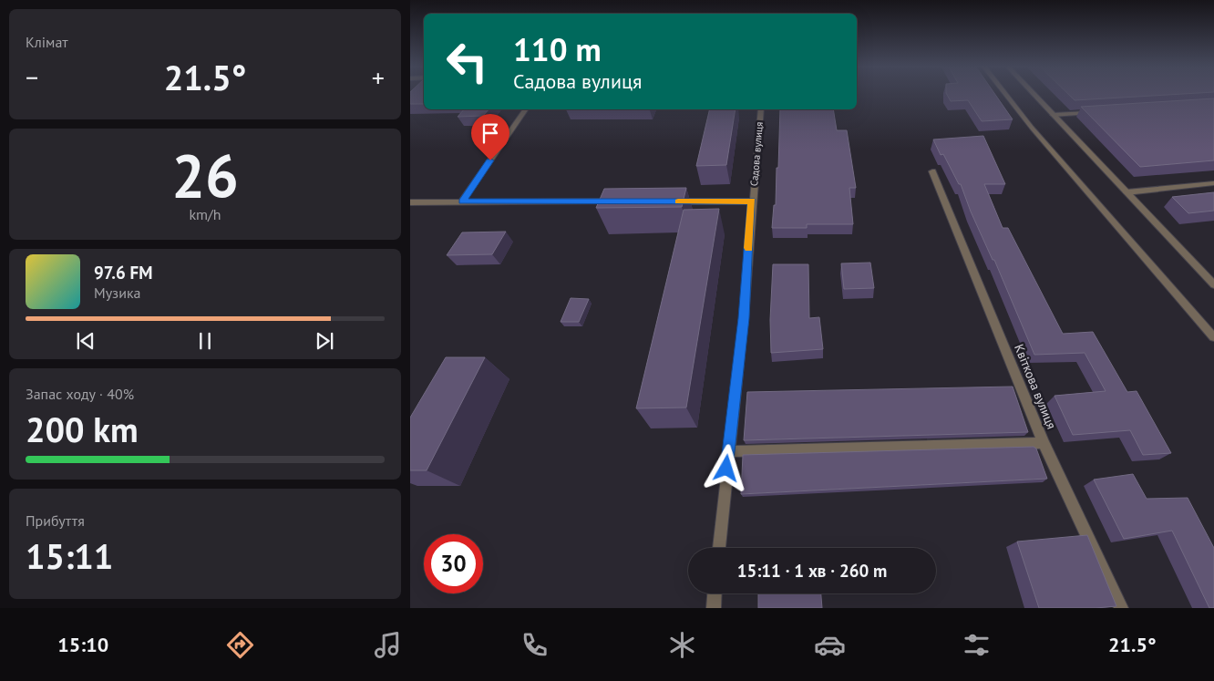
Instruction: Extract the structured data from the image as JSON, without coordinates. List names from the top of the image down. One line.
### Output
{"streets":{"street":["Садова вулиця","Квіткова вулиця"]},"page":{"tile":["Клімат",["26","km/h"],["Запас ходу · 40%","200 km"],["Прибуття","15:11"]],"turn":["110 m","Садова вулиця"],"heat":["−","21.5°","+"],"song":["97.6 FM","Музика"],"limit":"30","trip":"15:11 · 1 хв · 260 m","tabs":["15:10","21.5°"]}}
